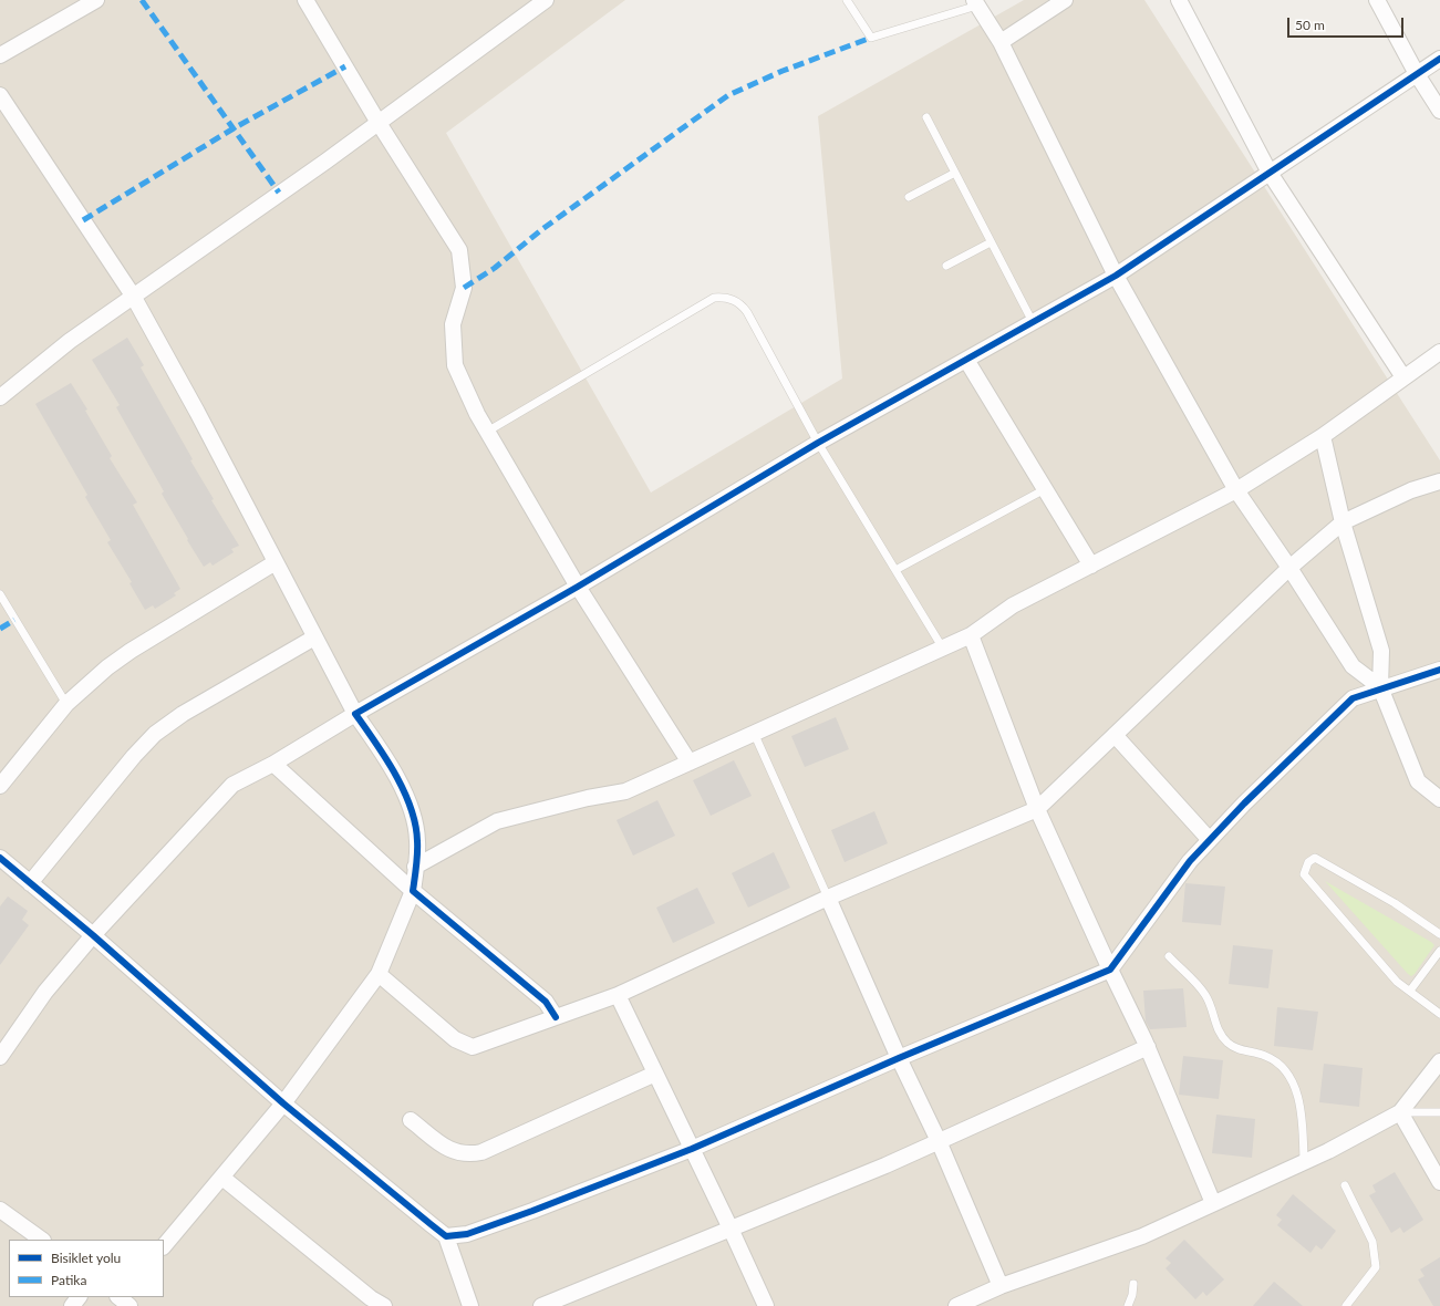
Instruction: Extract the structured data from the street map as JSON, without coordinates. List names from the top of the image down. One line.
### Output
{"legend":["Bisiklet yolu","Patika"],"scale_bar":"50 m"}
